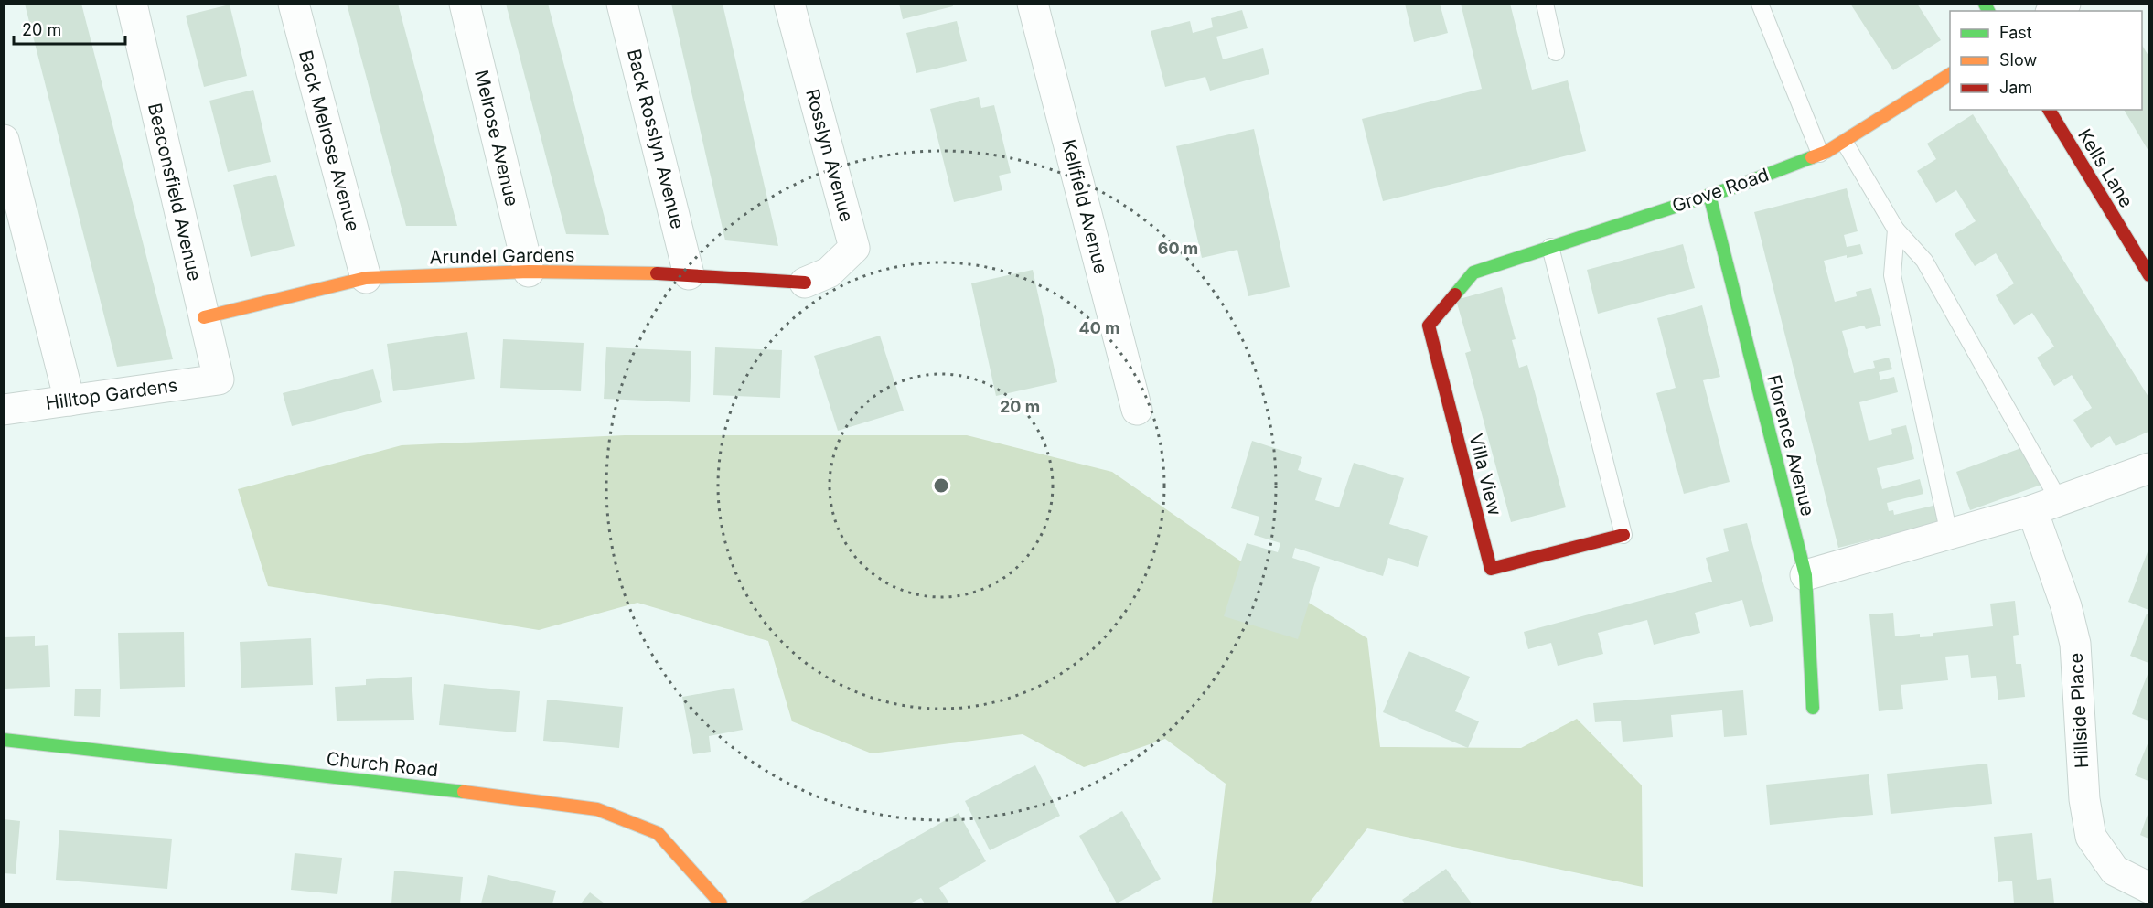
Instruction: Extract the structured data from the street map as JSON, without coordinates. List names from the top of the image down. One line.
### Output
{"streets":{"street":["Melrose Avenue","Back Rosslyn Avenue","Back Melrose Avenue","Rosslyn Avenue","Kells Lane","Grove Road","Beaconsfield Avenue","Kellfield Avenue","Arundel Gardens","Hilltop Gardens","Florence Avenue","Villa View","Hillside Place","Church Road"]},"crossings":[["Melrose Avenue","Arundel Gardens"],["Back Rosslyn Avenue","Arundel Gardens"],["Back Melrose Avenue","Arundel Gardens"],["Rosslyn Avenue","Arundel Gardens"],["Grove Road","Florence Avenue"],["Grove Road","Villa View"],["Beaconsfield Avenue","Arundel Gardens"],["Beaconsfield Avenue","Hilltop Gardens"]],"legend":["Fast","Slow","Jam"],"scale_bar":"20 m","rings":["60 m","40 m","20 m"]}
